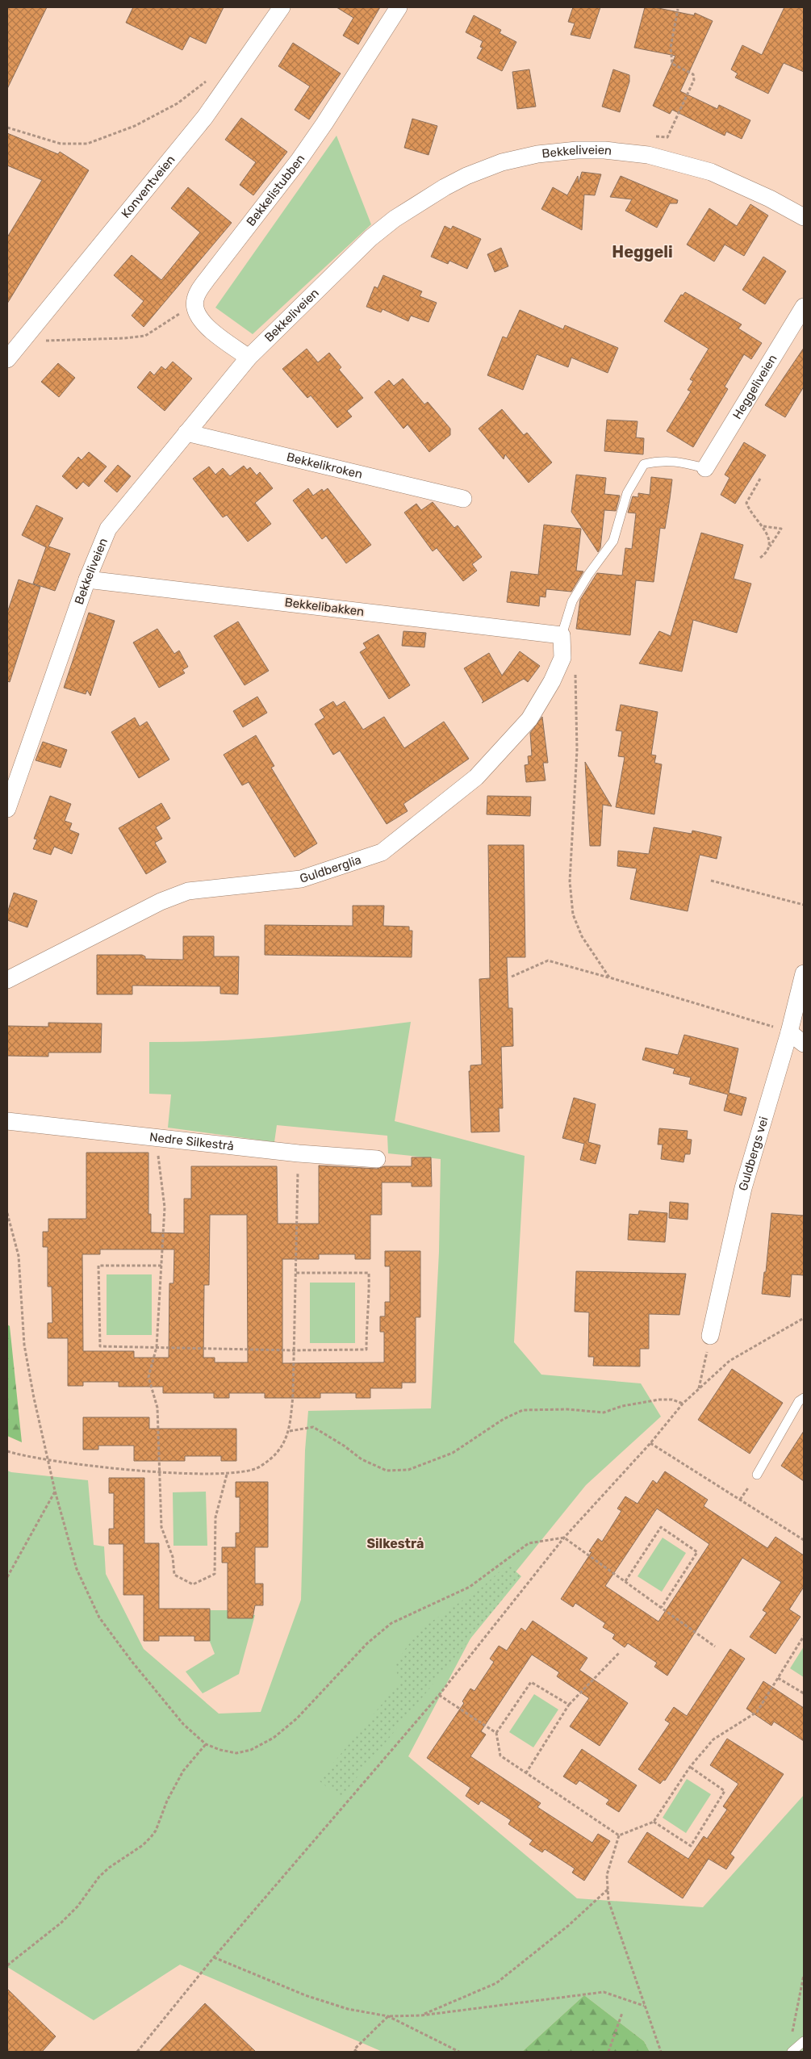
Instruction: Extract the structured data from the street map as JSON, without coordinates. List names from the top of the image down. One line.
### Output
{"streets":{"street":["Bekkeliveien","Konventveien","Bekkelistubben","Heggeliveien","Bekkelikroken","Bekkelibakken","Guldberglia","Nedre Silkestrå","Guldbergs vei"]},"crossings":[["Bekkeliveien","Bekkelikroken"],["Bekkeliveien","Bekkelibakken"],["Bekkelibakken","Guldberglia"]],"districts":["Heggeli","Silkestrå"]}
